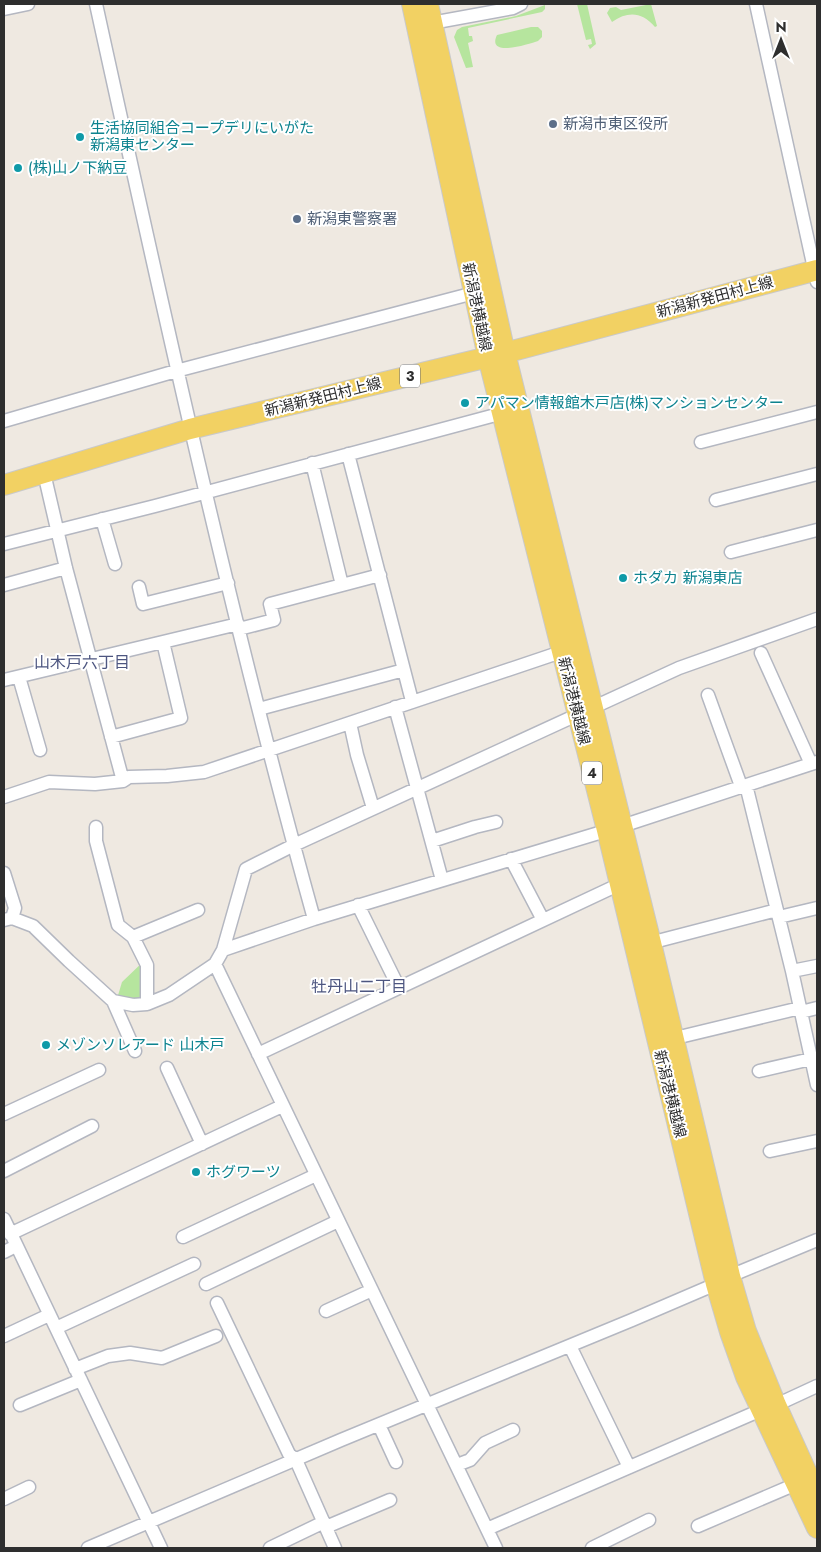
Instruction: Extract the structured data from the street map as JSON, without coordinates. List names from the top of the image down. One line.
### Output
{"streets":{"main road":["新潟新発田村上線","新潟港横越線","3","4"]},"crossings":[["新潟新発田村上線","新潟港横越線"]],"districts":["山木戸六丁目","牡丹山二丁目"],"places":["新潟市東区役所","生活協同組合コープデリにいがた 新潟東センター","(株)山ノ下納豆","新潟東警察署","アパマン情報館木戸店(株)マンションセンター","ホダカ 新潟東店","メゾンソレアード 山木戸","ホグワーツ"],"north":"top"}
